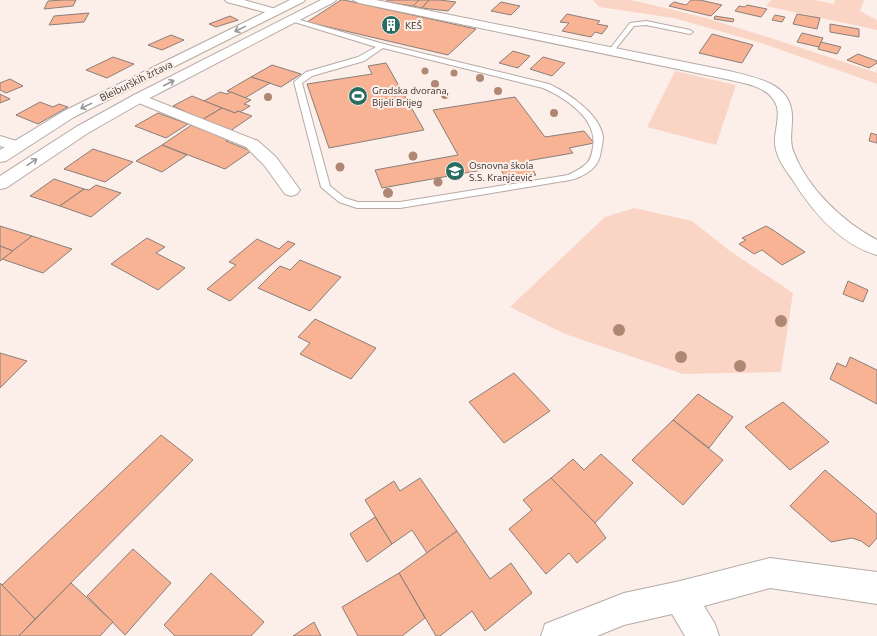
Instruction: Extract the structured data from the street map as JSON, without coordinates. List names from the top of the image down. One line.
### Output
{"streets":{"street":["Bleiburških žrtava"]},"places":{"building":["KEŠ"],"sports":["Gradska dvorana, Bijeli Brijeg"],"school or university":["Osnovna škola S.S. Kranjčević"]}}
